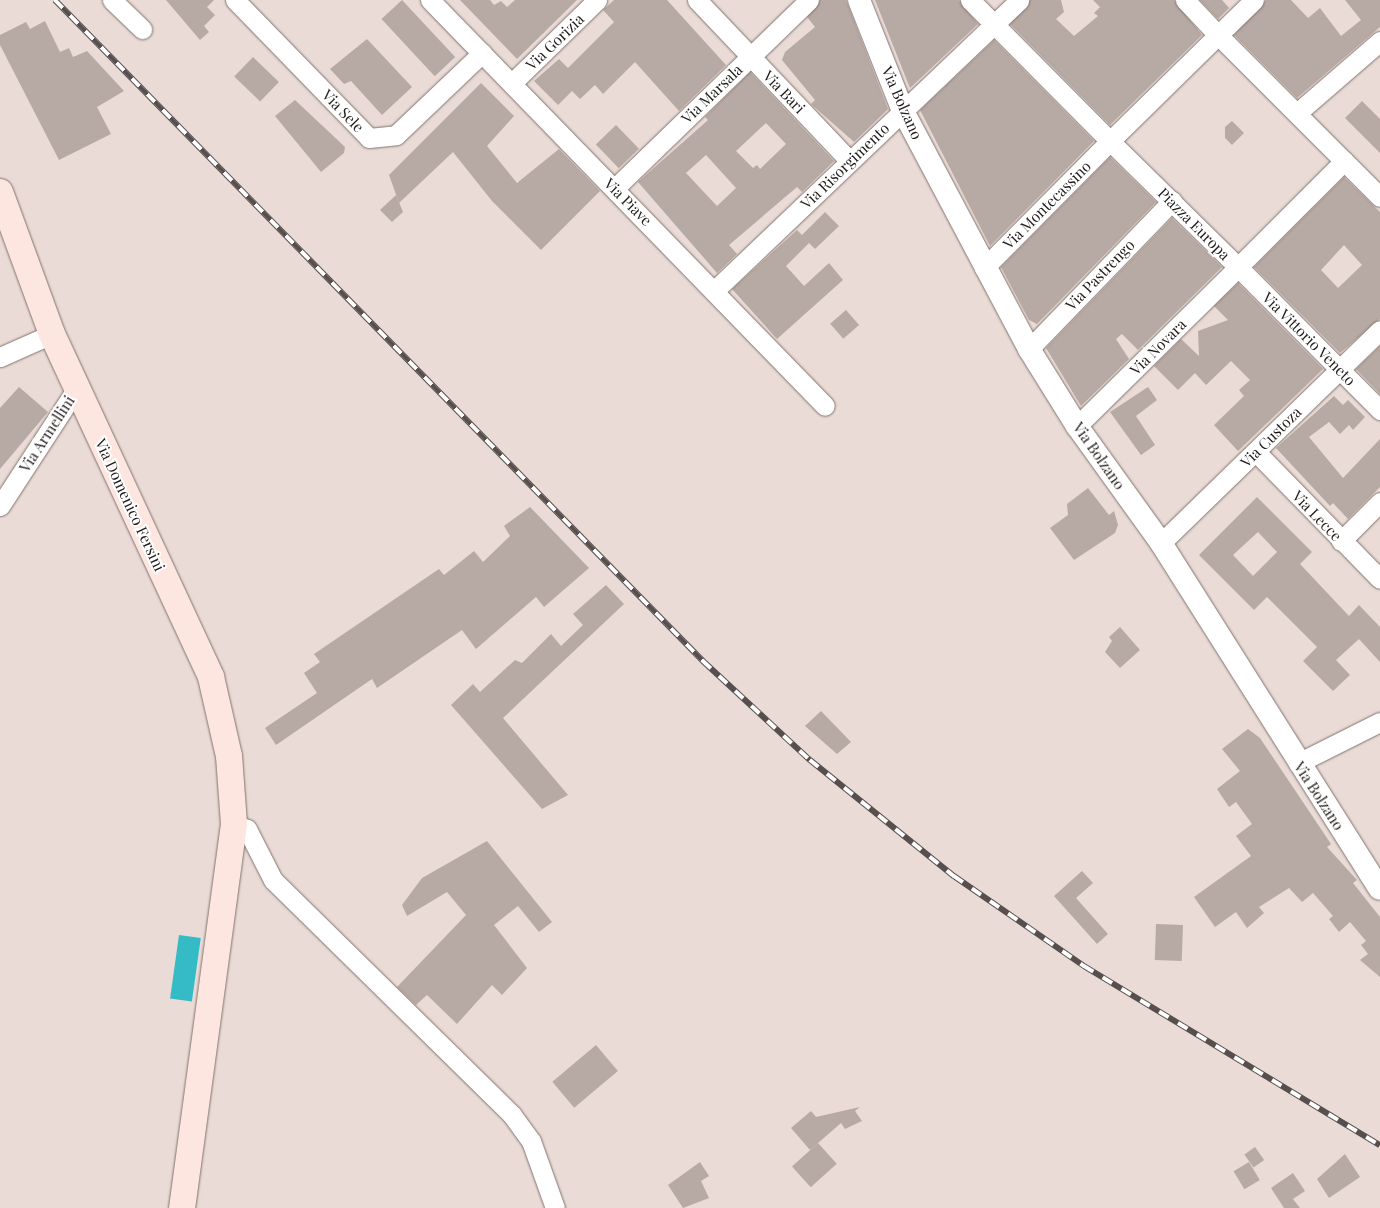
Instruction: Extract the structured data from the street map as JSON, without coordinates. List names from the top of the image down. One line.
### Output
{"streets":{"main road":["Via Domenico Fersini"],"street":["Via Gorizia","Via Bari","Via Marsala","Via Bolzano","Via Sele","Via Risorgimento","Via Piave","Via Montecassino","Piazza Europa","Via Pastrengo","Via Vittorio Veneto","Via Novara","Via Armellini","Via Custoza","Via Lecce"]},"crossings":[["Via Gorizia","Via Piave"],["Via Bari","Via Marsala"],["Via Bari","Via Risorgimento"],["Via Marsala","Via Piave"],["Via Bolzano","Via Risorgimento"],["Via Bolzano","Via Montecassino"],["Via Bolzano","Via Pastrengo"],["Via Bolzano","Via Novara"],["Via Bolzano","Via Custoza"],["Via Sele","Via Piave"],["Via Risorgimento","Via Piave"],["Via Montecassino","Piazza Europa"],["Piazza Europa","Via Pastrengo"],["Piazza Europa","Via Vittorio Veneto"],["Piazza Europa","Via Novara"],["Via Vittorio Veneto","Via Novara"],["Via Vittorio Veneto","Via Custoza"],["Via Armellini","Via Domenico Fersini"],["Via Custoza","Via Lecce"]]}
